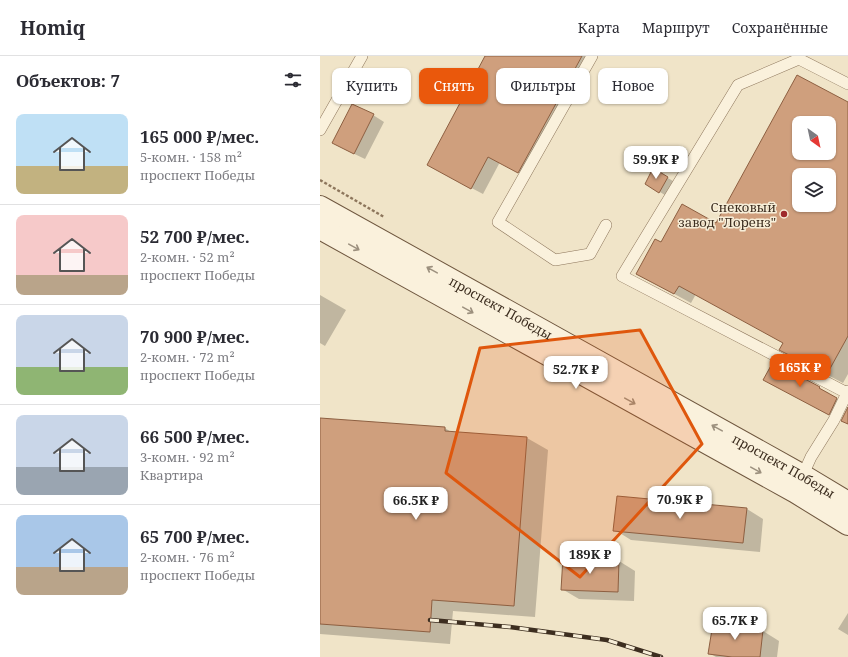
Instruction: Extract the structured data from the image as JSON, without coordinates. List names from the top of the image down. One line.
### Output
{"streets":{"main road":["проспект Победы"]},"places":["Снековый завод \"Лоренз\""],"north":"bottom right","page":{"header":"Homiq","nav":["Карта","Маршрут","Сохранённые"],"heading":"Объектов: 7","chip":["Купить","Снять","Фильтры","Новое"],"list":[{"name":"165 000 ₽/мес.","note":"5-комн. · 158 m² · проспект Победы"},{"name":"52 700 ₽/мес.","note":"2-комн. · 52 m² · проспект Победы"},{"name":"70 900 ₽/мес.","note":"2-комн. · 72 m² · проспект Победы"},{"name":"66 500 ₽/мес.","note":"3-комн. · 92 m² · Квартира"},{"name":"65 700 ₽/мес.","note":"2-комн. · 76 m² · проспект Победы"}],"price":["59.9K ₽","165K ₽","52.7K ₽","70.9K ₽","66.5K ₽","189K ₽","65.7K ₽"]}}
